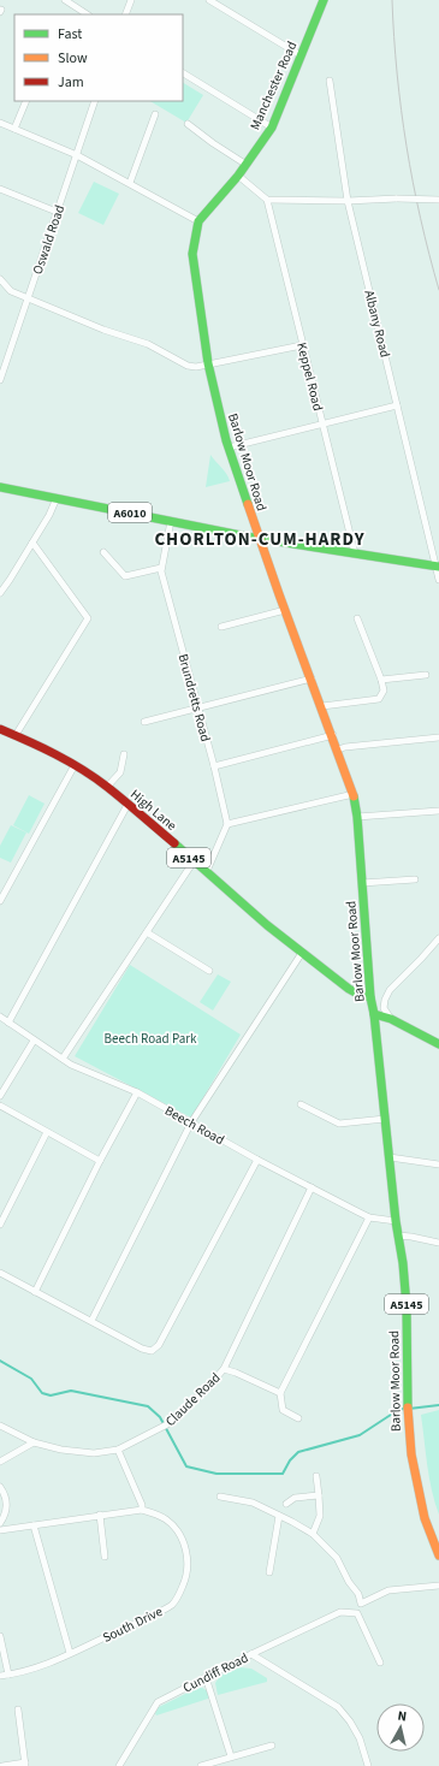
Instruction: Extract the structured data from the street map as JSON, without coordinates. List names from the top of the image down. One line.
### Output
{"streets":{"main road":["Manchester Road","Barlow Moor Road","A6010","High Lane","A5145"],"street":["Oswald Road","Albany Road","Keppel Road","Brundretts Road","Beech Road","Claude Road","South Drive","Cundiff Road"]},"crossings":[["Manchester Road","Barlow Moor Road"],["Albany Road","A6010"],["Keppel Road","A6010"],["Barlow Moor Road","A6010"],["Barlow Moor Road","High Lane"],["Barlow Moor Road","Beech Road"],["A6010","Brundretts Road"]],"districts":["CHORLTON-CUM-HARDY"],"parks":["Beech Road Park"],"legend":["Fast","Slow","Jam"],"north":"top"}
